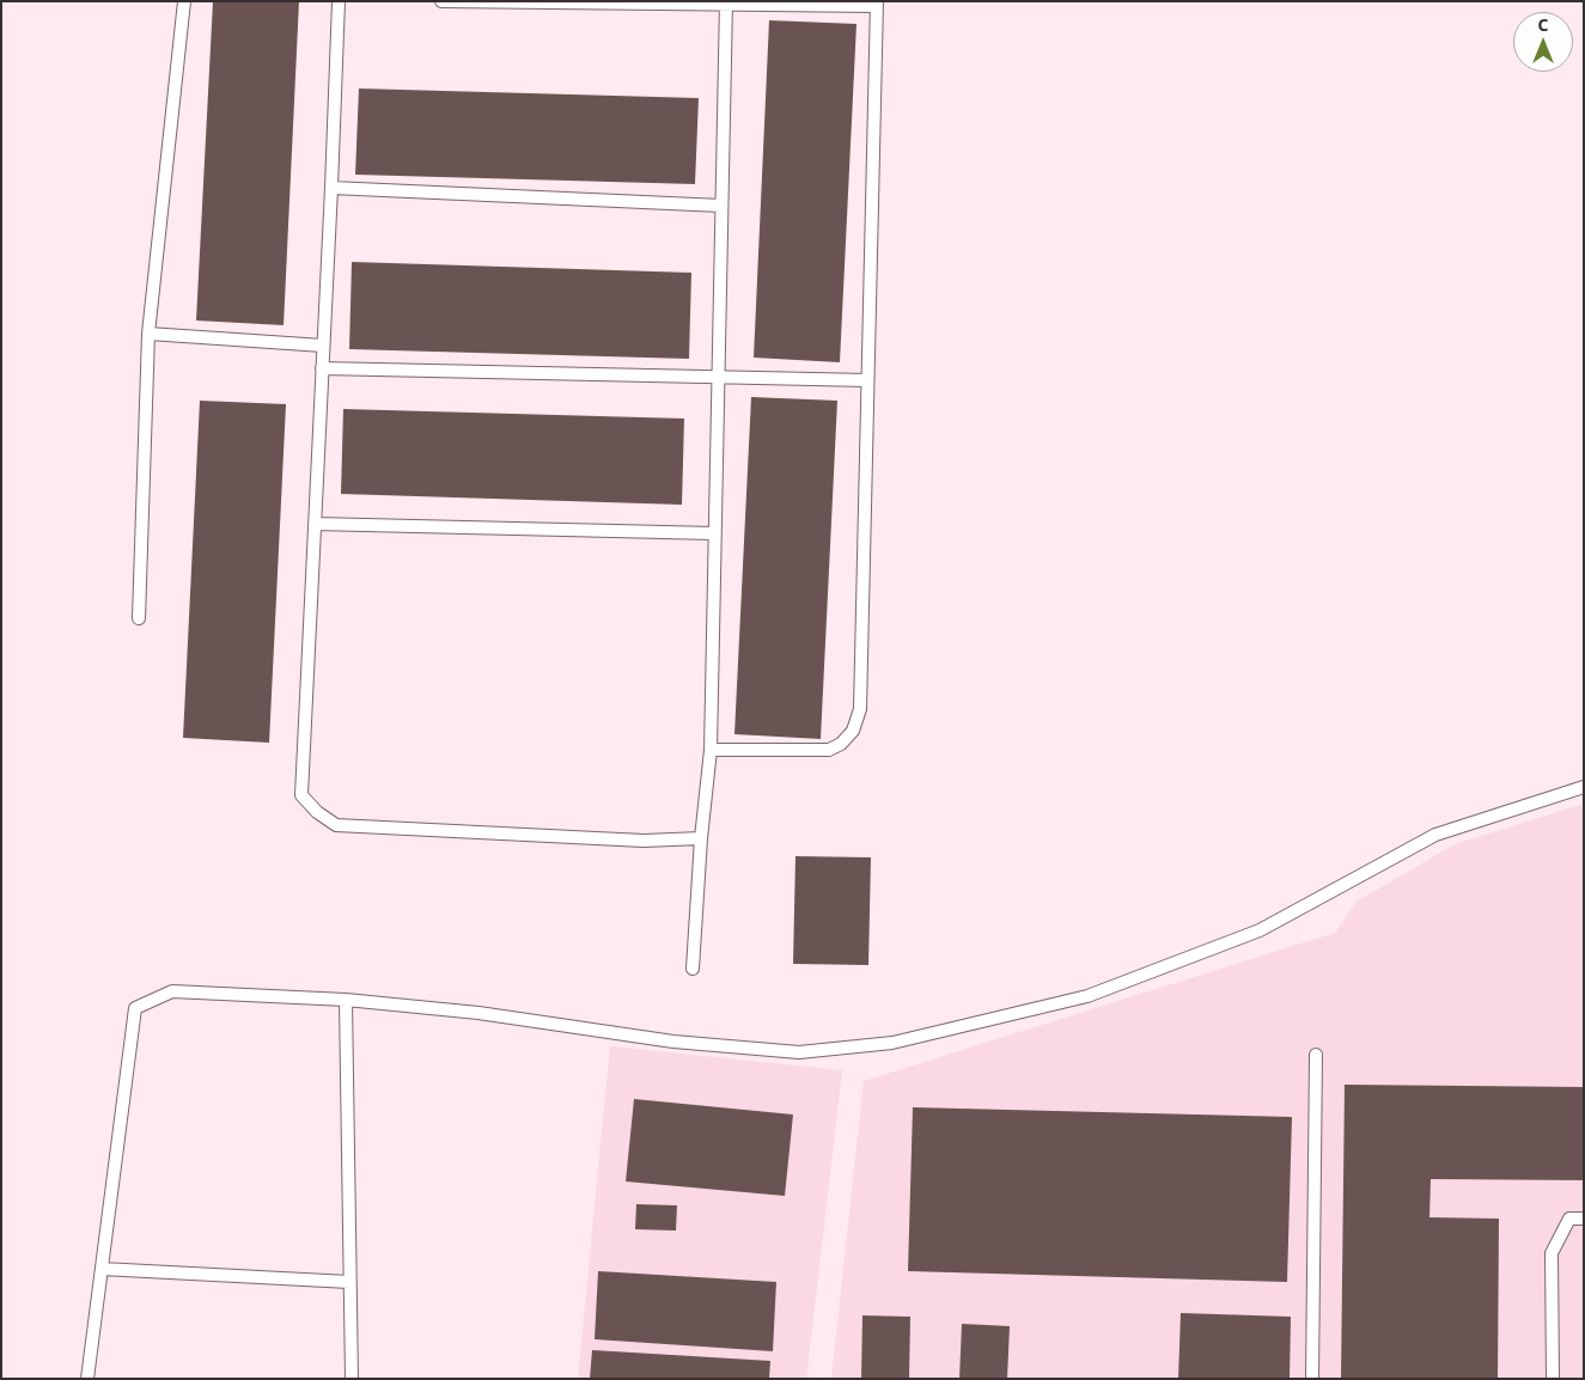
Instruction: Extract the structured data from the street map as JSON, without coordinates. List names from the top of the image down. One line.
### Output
{"north":"top"}
